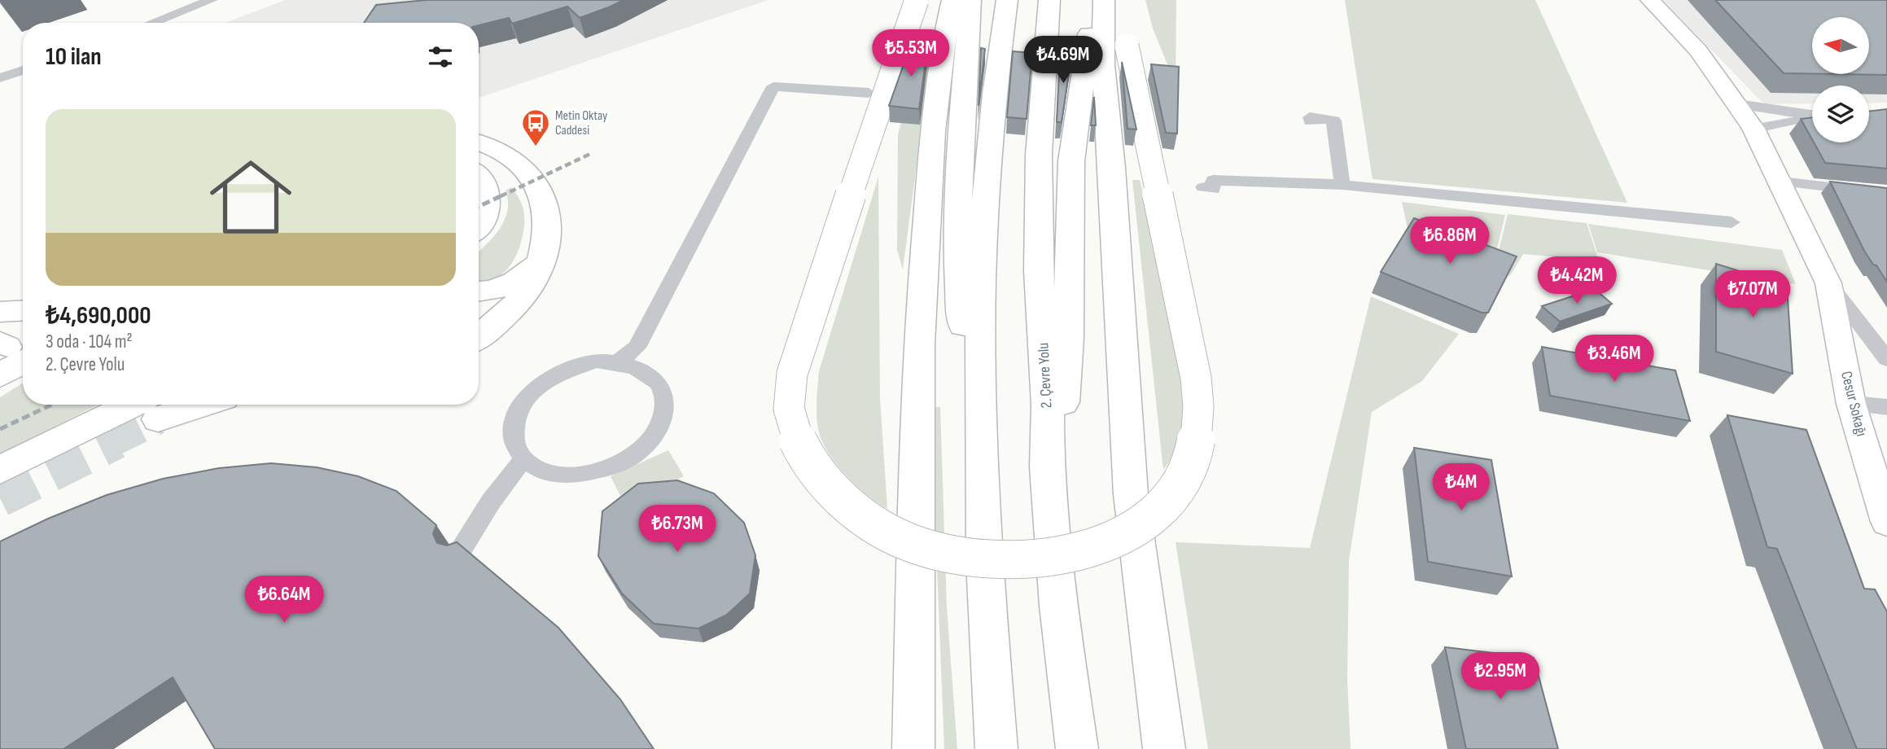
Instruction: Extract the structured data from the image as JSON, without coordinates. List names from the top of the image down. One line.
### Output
{"streets":{"main road":["2. Çevre Yolu"],"street":["Cesur Sokağı"]},"places":{"bus stop":["Metin Oktay Caddesi"]},"north":"left","page":{"heading":"10 ilan","price":["₺5.53M","₺4.69M","₺6.86M","₺4.42M","₺7.07M","₺3.46M","₺4M","₺6.73M","₺6.64M","₺2.95M"],"list":[{"name":"₺4,690,000","note":"3 oda · 104 m² · 2. Çevre Yolu"}]}}
